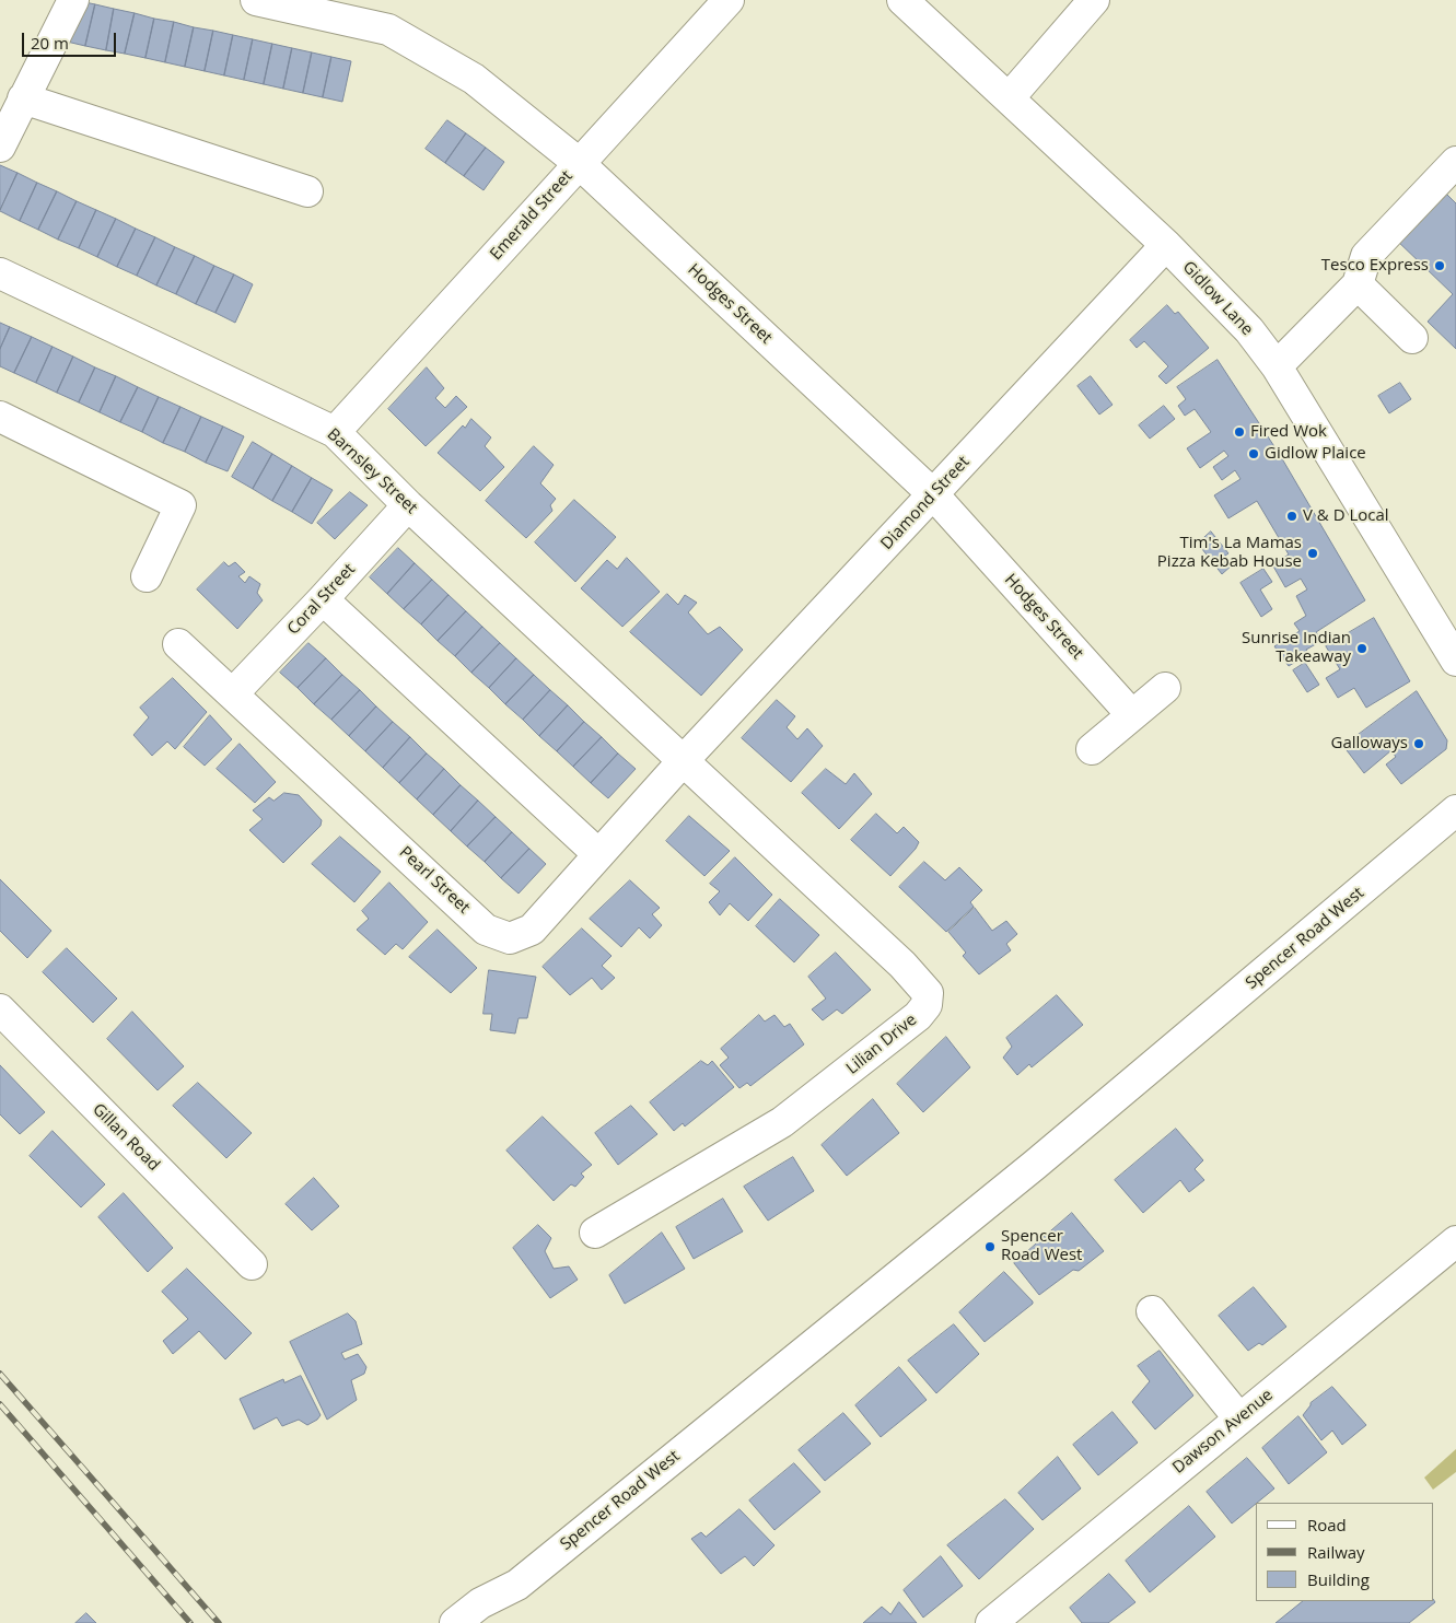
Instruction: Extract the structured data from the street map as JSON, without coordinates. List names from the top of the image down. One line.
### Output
{"streets":{"street":["Emerald Street","Gidlow Lane","Hodges Street","Barnsley Street","Diamond Street","Coral Street","Pearl Street","Spencer Road West","Lilian Drive","Gillan Road","Dawson Avenue"]},"crossings":[["Emerald Street","Hodges Street"],["Emerald Street","Barnsley Street"],["Gidlow Lane","Diamond Street"],["Hodges Street","Diamond Street"],["Barnsley Street","Diamond Street"],["Barnsley Street","Coral Street"],["Barnsley Street","Pearl Street"],["Barnsley Street","Lilian Drive"],["Diamond Street","Pearl Street"],["Diamond Street","Lilian Drive"],["Coral Street","Pearl Street"],["Pearl Street","Lilian Drive"]],"places":["Tesco Express","Fired Wok","Gidlow Plaice","V & D Local","Tim's La Mamas Pizza Kebab House","Sunrise Indian Takeaway","Galloways","Spencer Road West"],"legend":["Road","Railway","Building"],"scale_bar":"20 m"}
